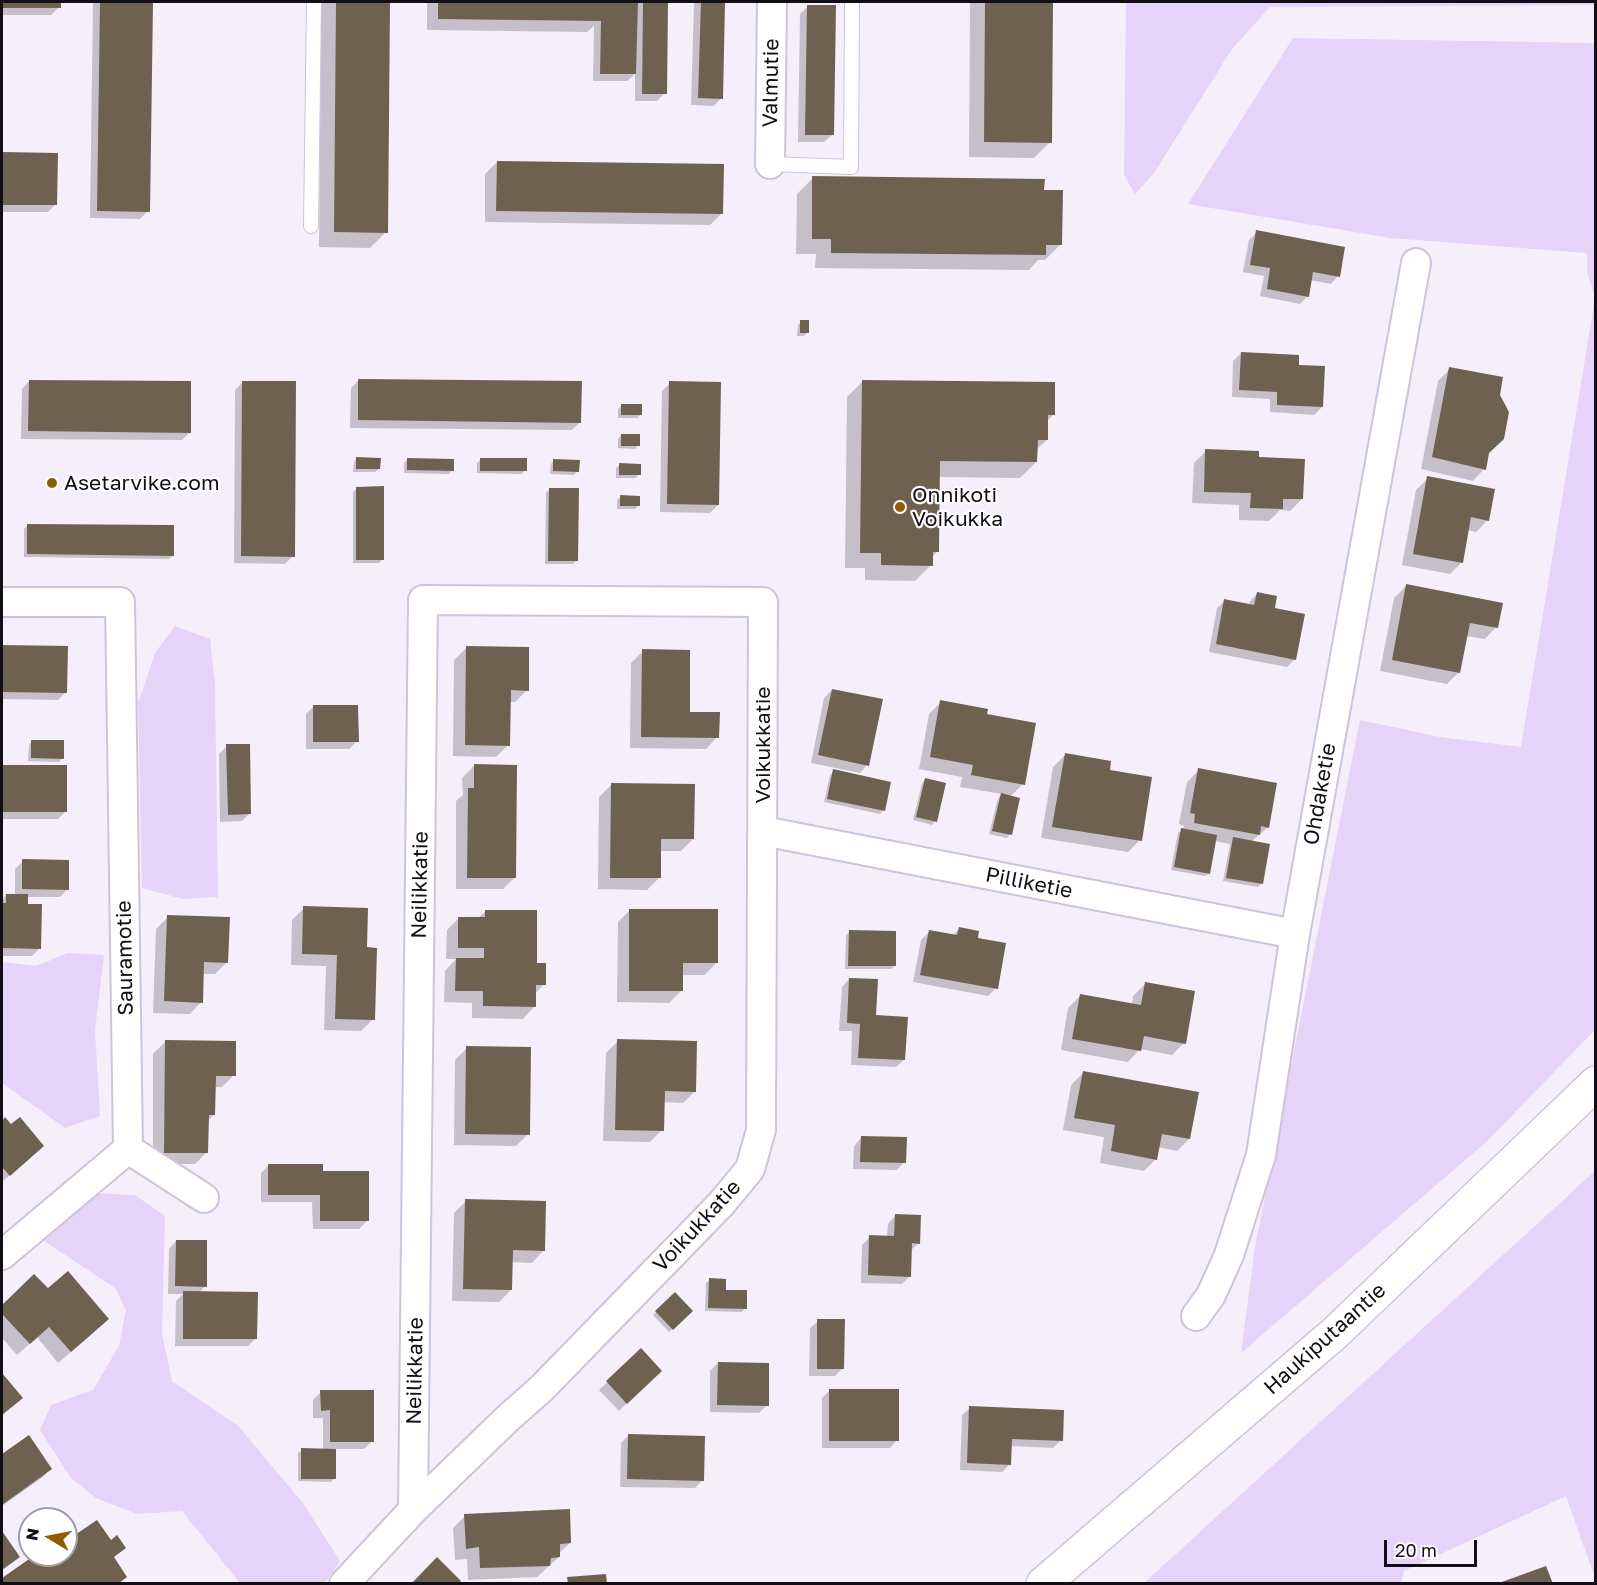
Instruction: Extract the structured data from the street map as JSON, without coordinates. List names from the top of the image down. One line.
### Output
{"streets":{"main road":["Haukiputaantie"],"street":["Valmutie","Voikukkatie","Ohdaketie","Pilliketie","Neilikkatie","Sauramotie"]},"crossings":[["Voikukkatie","Pilliketie"],["Voikukkatie","Neilikkatie"],["Ohdaketie","Pilliketie"]],"places":["Asetarvike.com","Onnikoti Voikukka"],"scale_bar":"20 m","north":"left"}
